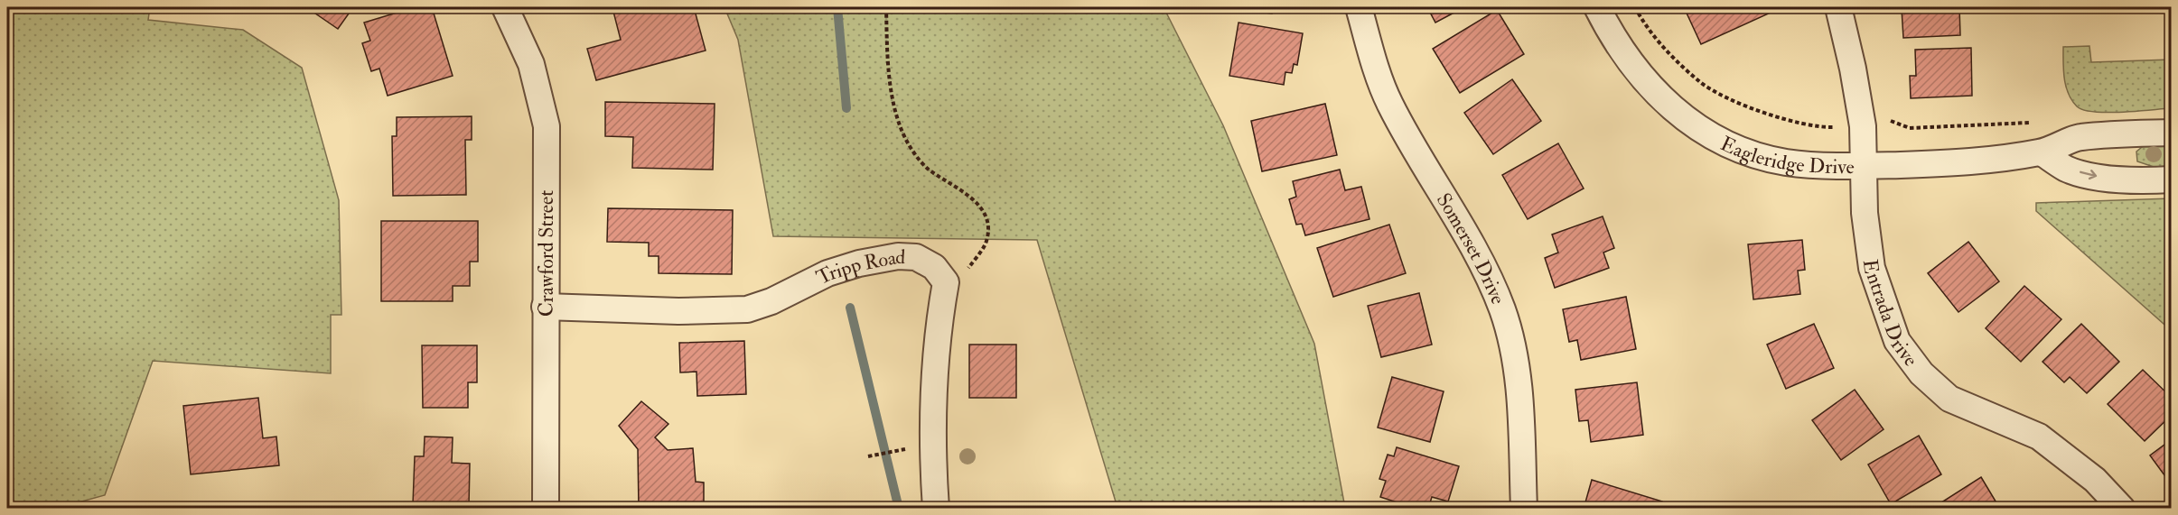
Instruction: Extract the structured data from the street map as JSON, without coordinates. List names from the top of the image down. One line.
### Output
{"streets":{"street":["Eagleridge Drive","Somerset Drive","Crawford Street","Tripp Road","Entrada Drive"]},"crossings":[["Eagleridge Drive","Entrada Drive"],["Crawford Street","Tripp Road"]]}
